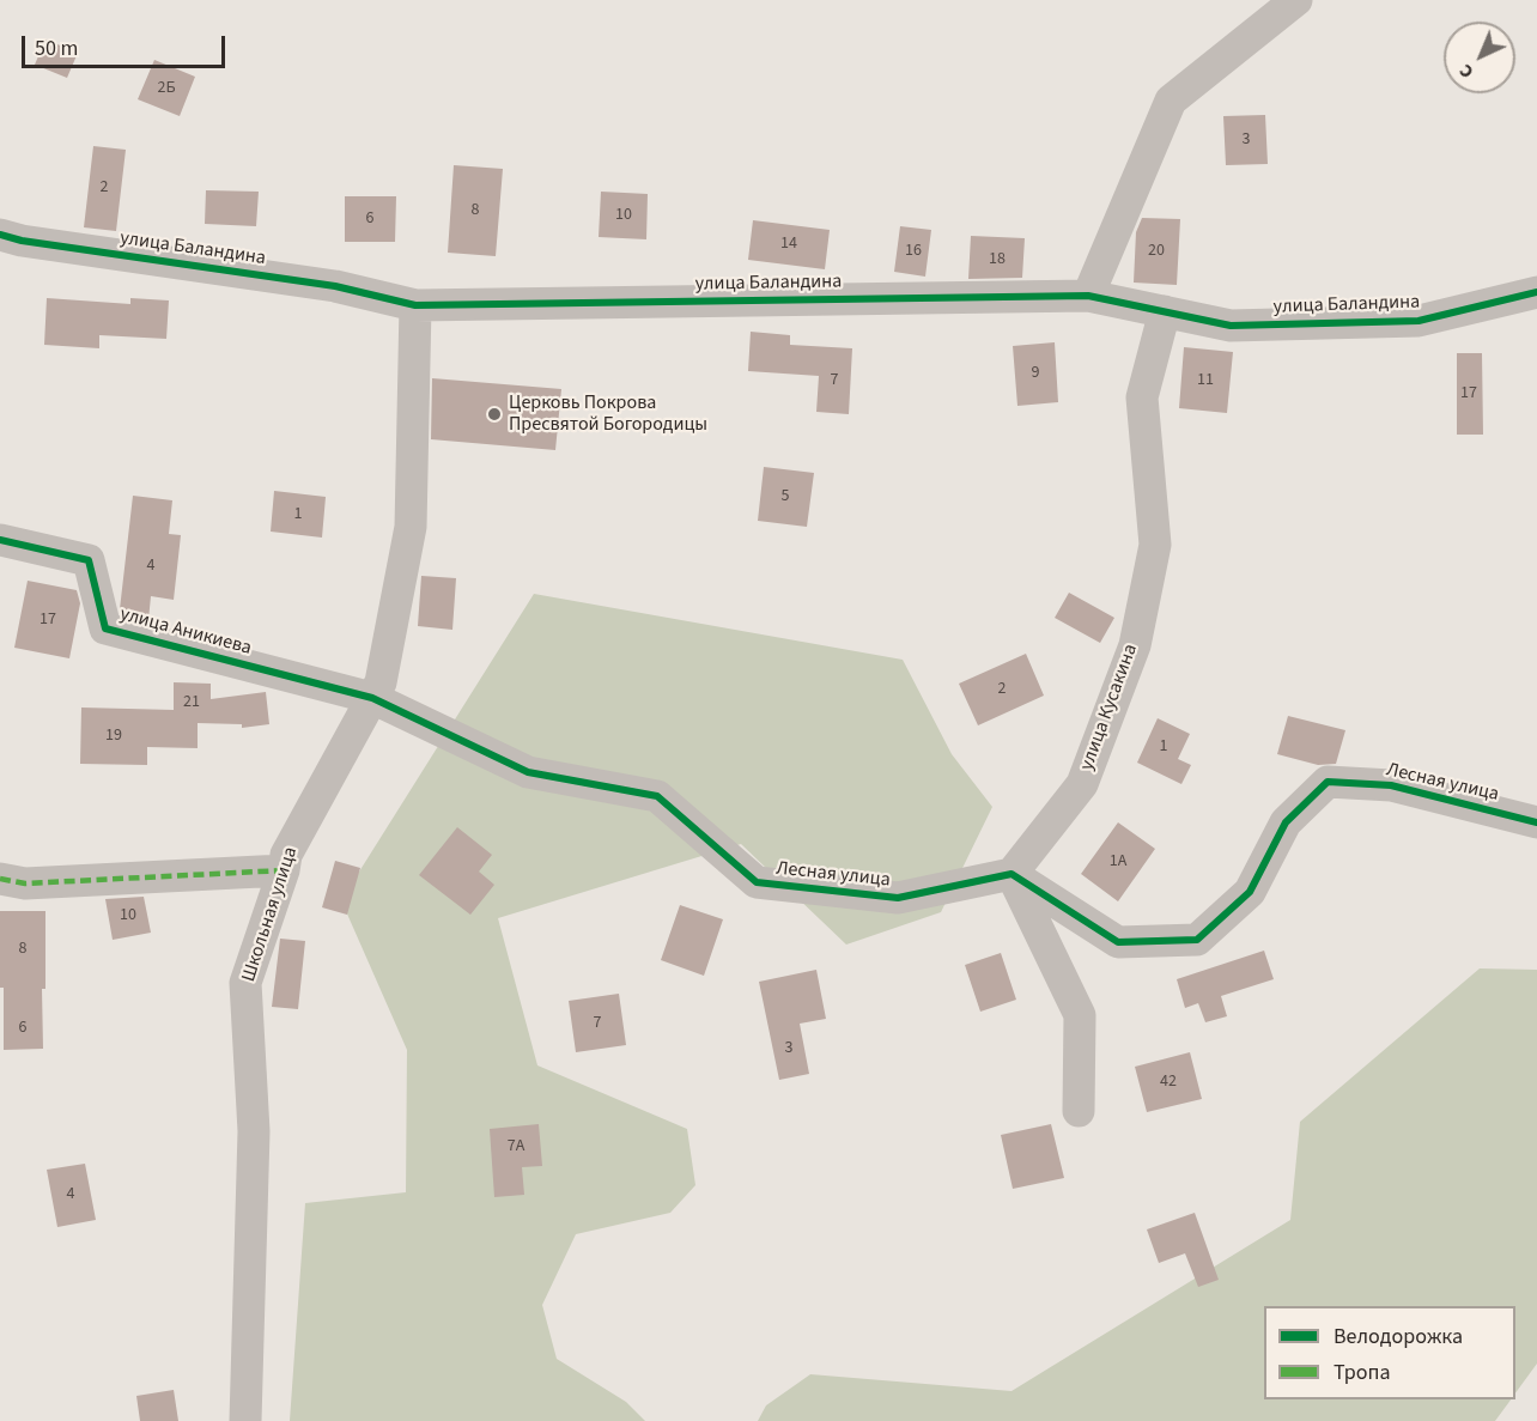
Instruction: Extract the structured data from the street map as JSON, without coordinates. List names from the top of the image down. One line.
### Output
{"streets":{"street":["улица Баландина","улица Аникиева","улица Кусакина","Лесная улица","Школьная улица"]},"crossings":[["улица Баландина","улица Кусакина"],["улица Баландина","Школьная улица"],["улица Аникиева","Лесная улица"],["улица Аникиева","Школьная улица"],["улица Кусакина","Лесная улица"],["Лесная улица","Школьная улица"]],"places":["Церковь Покрова Пресвятой Богородицы"],"house_numbers":["2Б","3","2","8","10","6","14","16","20","18","9","7","11","17","5","1","4","17","2","21","19","1","1А","10","8","7","6","3","42","7А","4"],"legend":["Велодорожка","Тропа"],"scale_bar":"50 m","north":"bottom left"}
